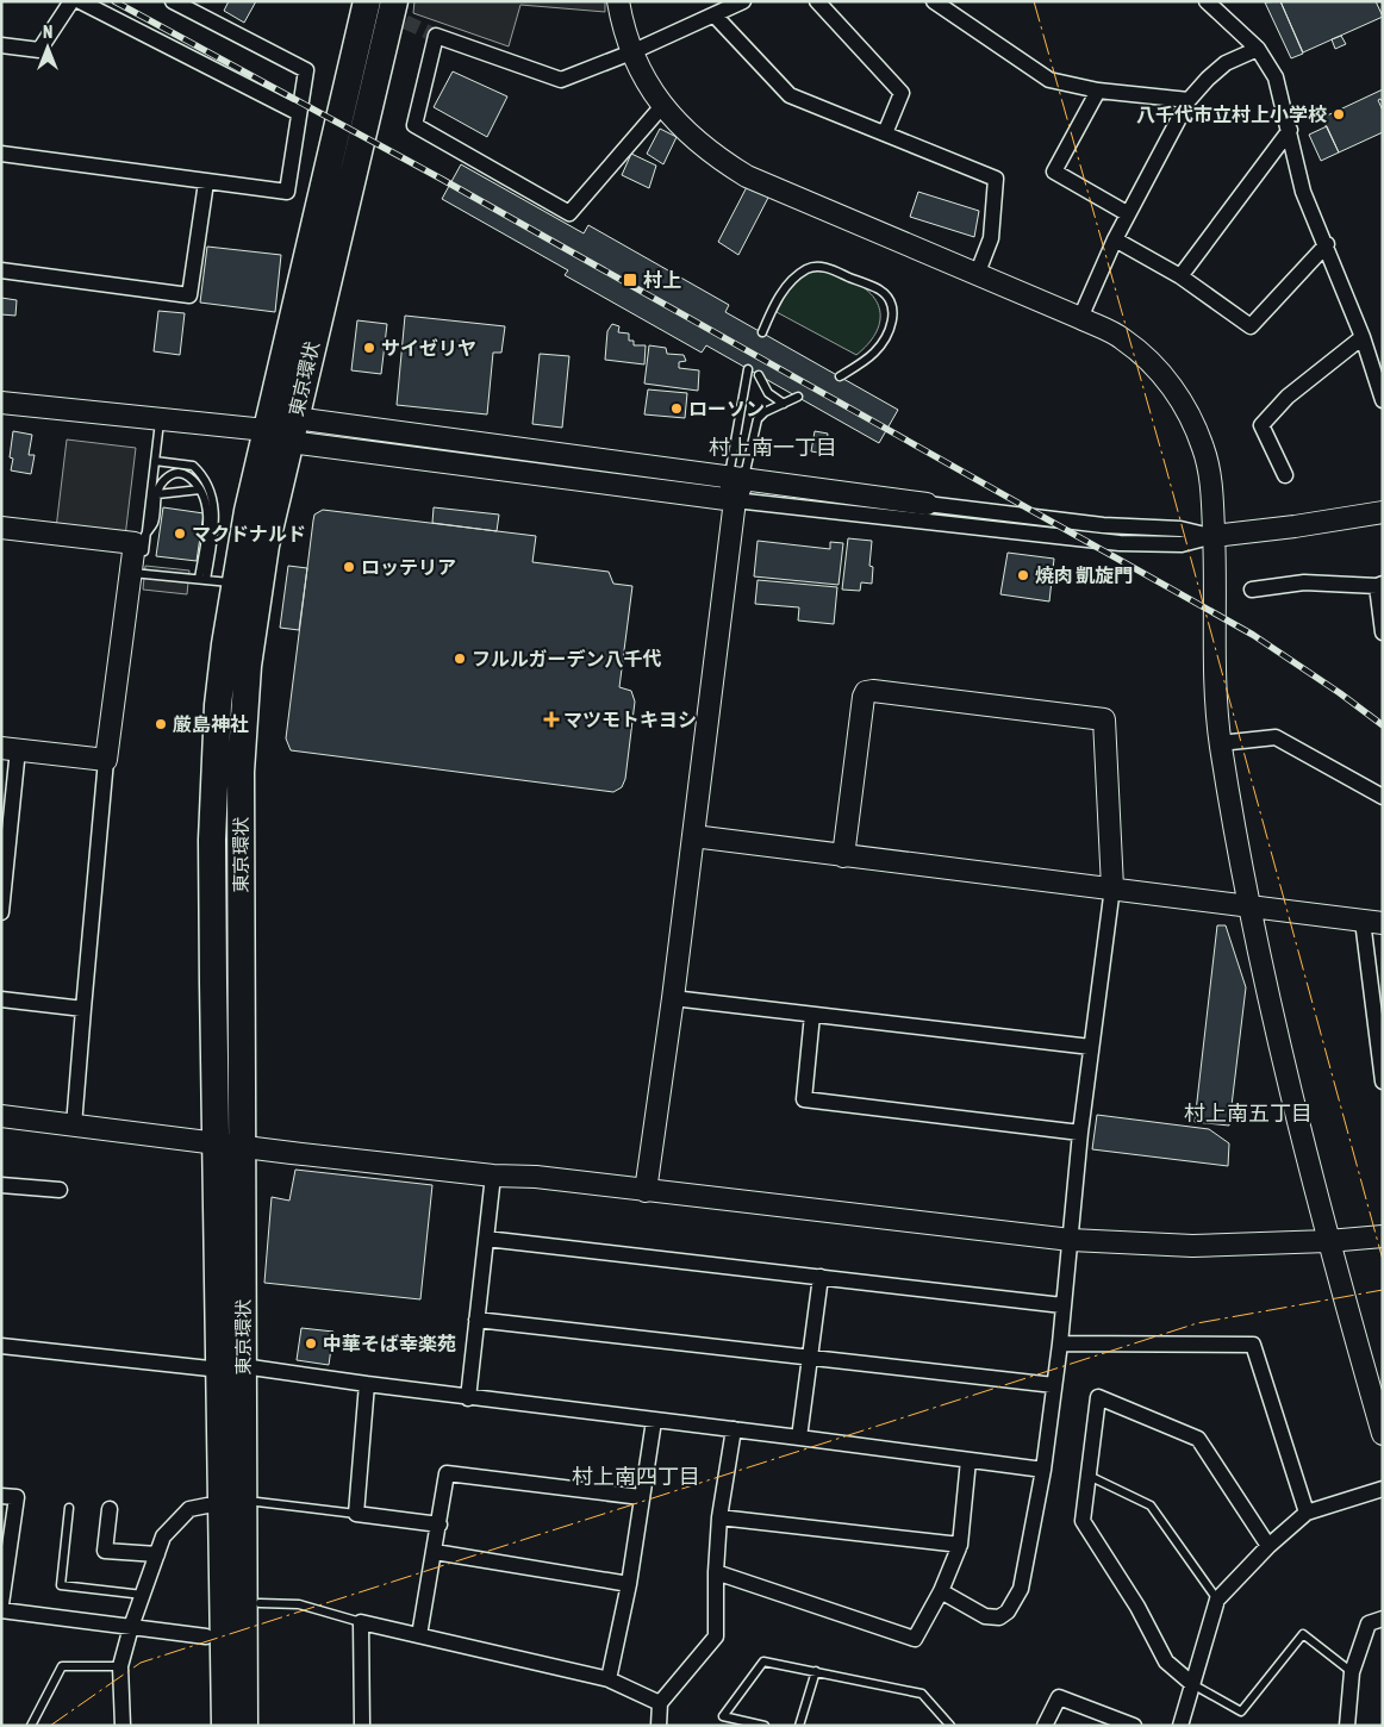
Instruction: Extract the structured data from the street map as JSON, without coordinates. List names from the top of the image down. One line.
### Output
{"streets":{"highway":["東京環状"]},"districts":["村上南一丁目","村上南五丁目","村上南四丁目"],"places":{"other":["八千代市立村上小学校","サイゼリヤ","ローソン","マクドナルド","ロッテリア","焼肉 凱旋門","フルルガーデン八千代","厳島神社","中華そば幸楽苑"],"transit":["村上"],"health":["マツモトキヨシ"]},"north":"top"}
